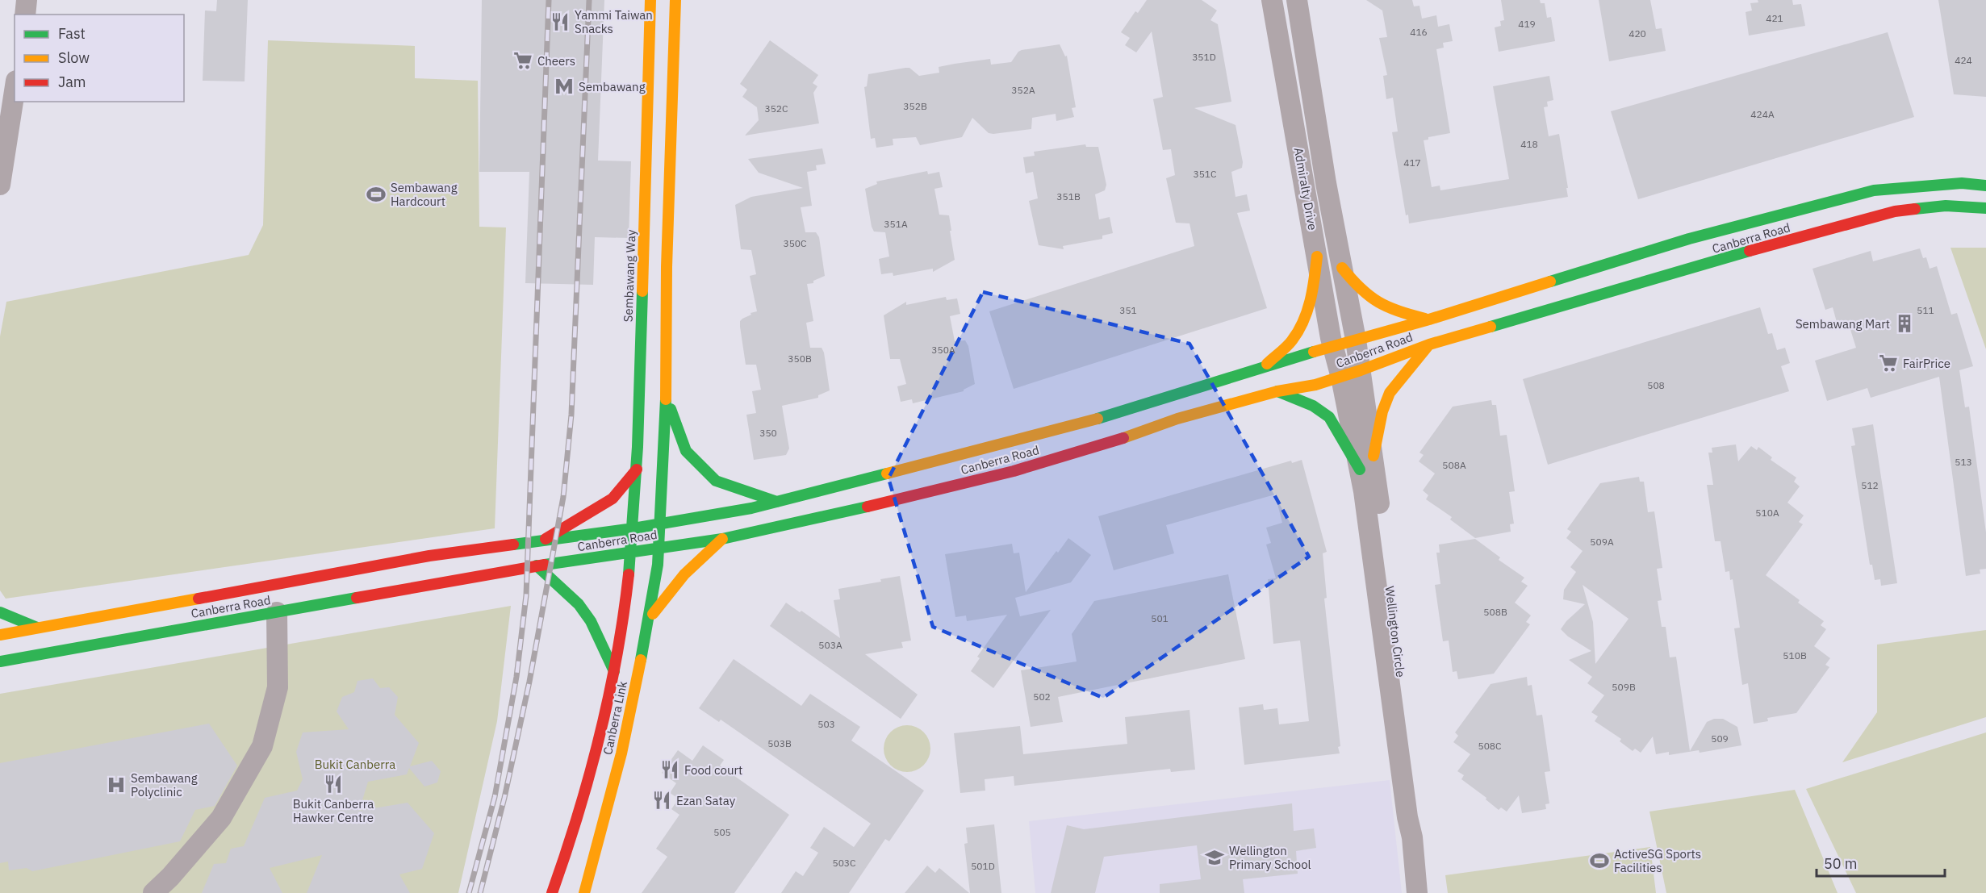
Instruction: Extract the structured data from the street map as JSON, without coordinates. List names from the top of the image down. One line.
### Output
{"streets":{"main road":["Canberra Road","Sembawang Way","Canberra Link"],"street":["Admiralty Drive","Wellington Circle"]},"crossings":[["Admiralty Drive","Canberra Road"],["Admiralty Drive","Wellington Circle"],["Canberra Road","Sembawang Way"],["Canberra Road","Wellington Circle"],["Canberra Road","Canberra Link"],["Sembawang Way","Canberra Link"]],"parks":["Bukit Canberra"],"places":{"restaurant":["Yammi Taiwan Snacks","Food court","Bukit Canberra Hawker Centre","Ezan Satay"],"supermarket":["Cheers","FairPrice"],"metro station":["Sembawang"],"sports":["Sembawang Hardcourt","ActiveSG Sports Facilities"],"building":["Sembawang Mart"],"hospital":["Sembawang Polyclinic"],"school or university":["Wellington Primary School"]},"house_numbers":["421","419","416","420","351D","424","352A","352B","352C","424A","418","417","351C","351B","351A","350C","351","511","350A","350B","508","350","513","508A","512","510A","509A","508B","501","503A","510B","509B","502","503","509","503B","508C","505","503C","501D"],"legend":["Fast","Slow","Jam"],"scale_bar":"50 m"}
